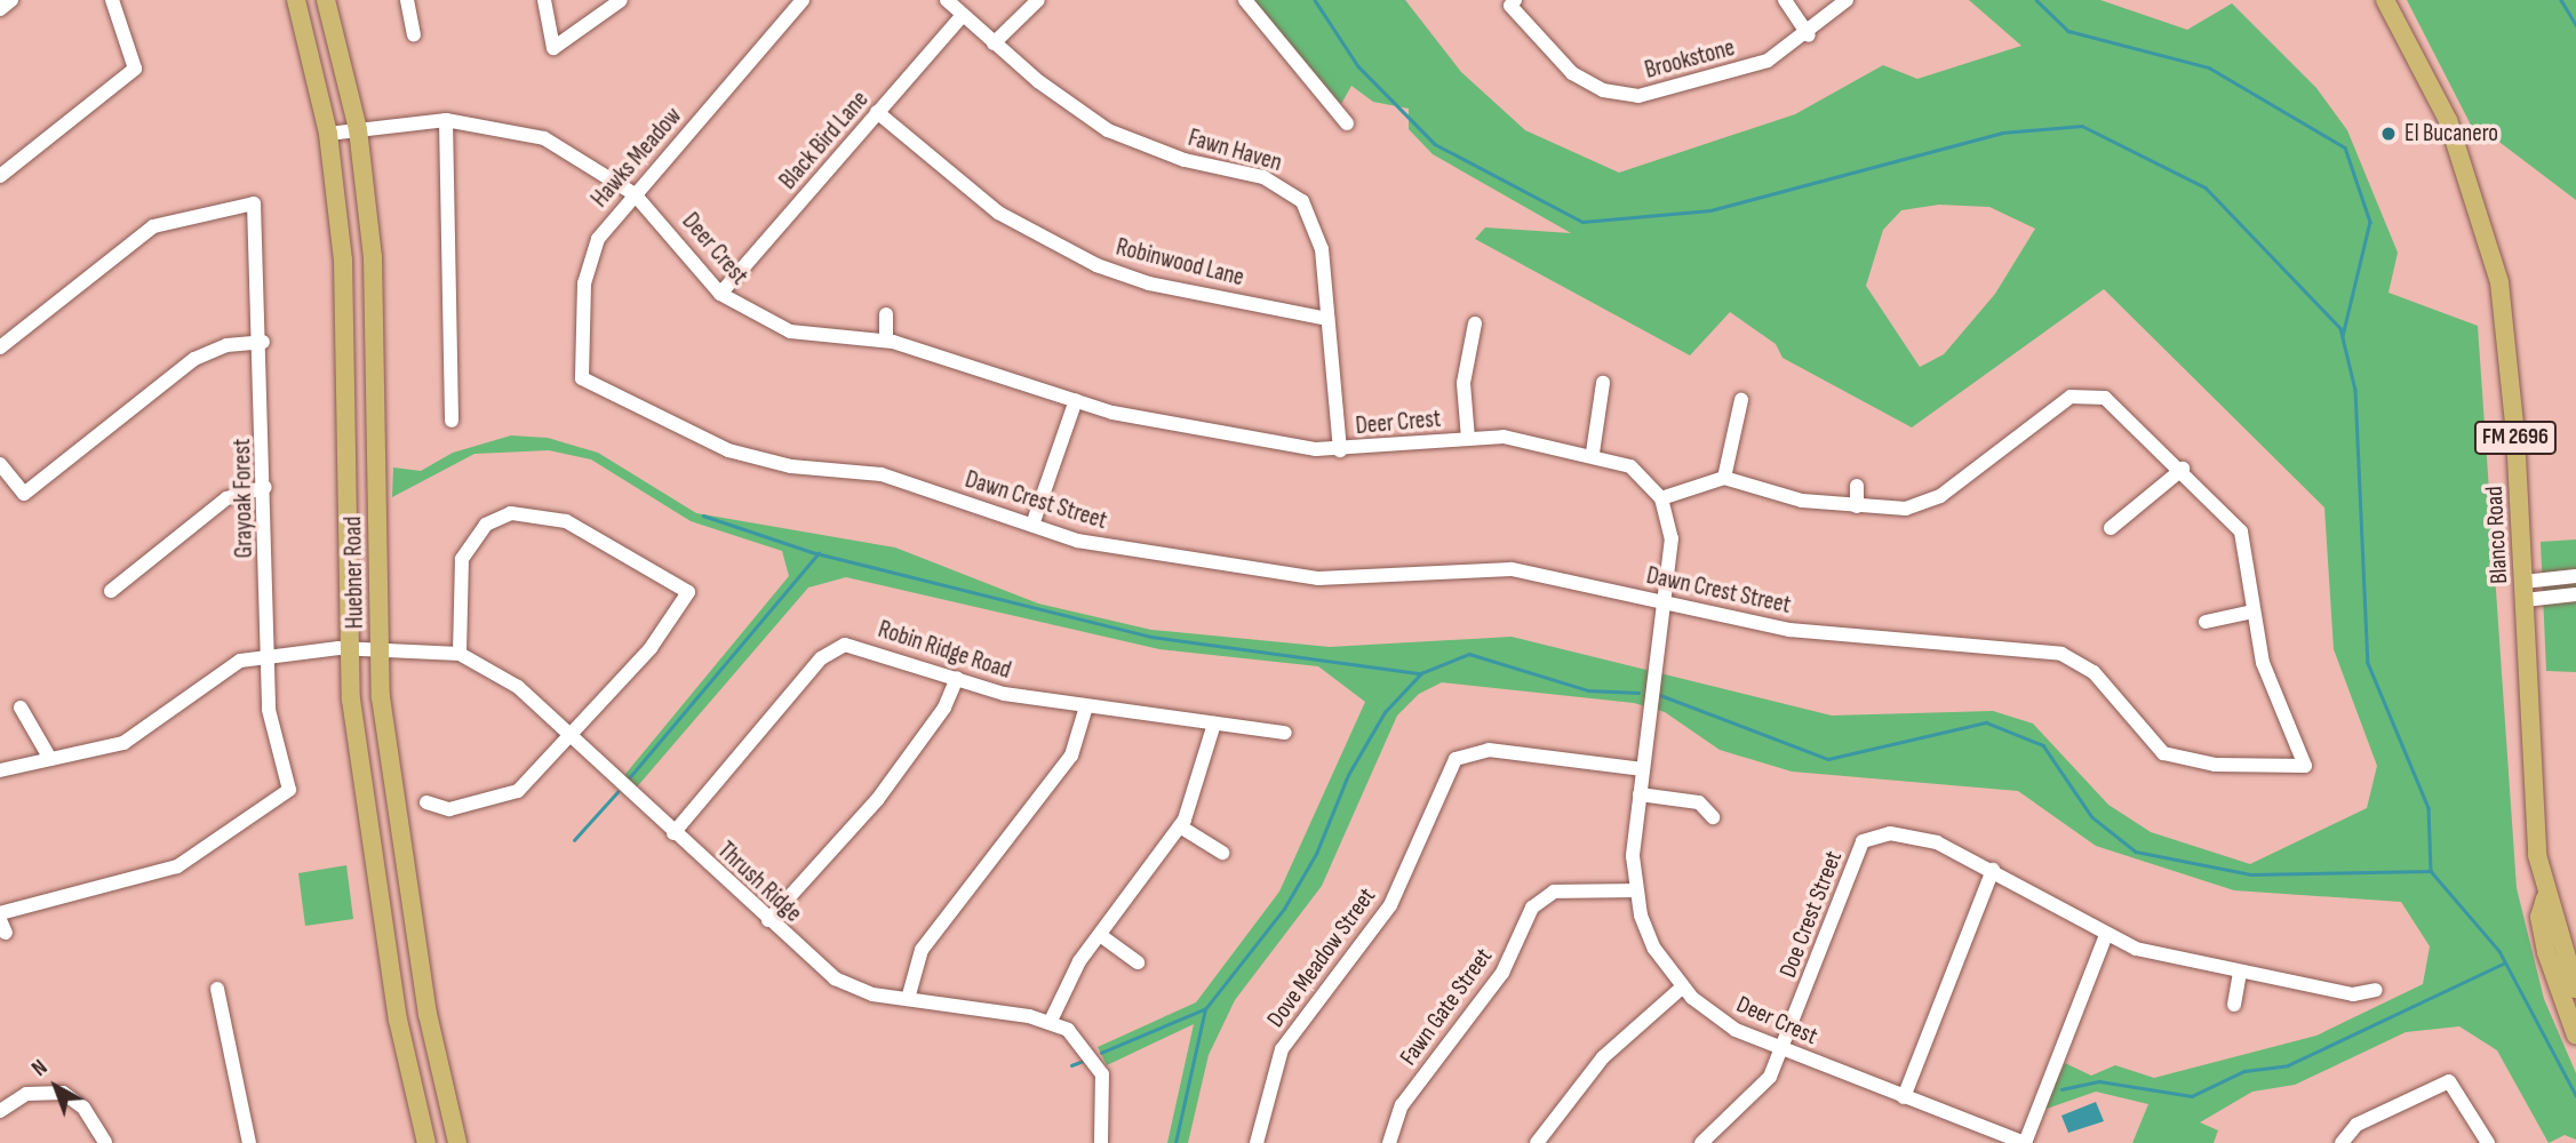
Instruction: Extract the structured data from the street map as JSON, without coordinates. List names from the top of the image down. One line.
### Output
{"streets":{"main road":["FM 2696","Blanco Road","Huebner Road"],"street":["Brookstone","Black Bird Lane","Fawn Haven","Hawks Meadow","Deer Crest","Robinwood Lane","Grayoak Forest","Dawn Crest Street","Robin Ridge Road","Thrush Ridge","Doe Crest Street","Dove Meadow Street","Fawn Gate Street"]},"crossings":[["Black Bird Lane","Fawn Haven"],["Black Bird Lane","Deer Crest"],["Black Bird Lane","Robinwood Lane"],["Fawn Haven","Deer Crest"],["Fawn Haven","Robinwood Lane"],["Hawks Meadow","Deer Crest"],["Hawks Meadow","Dawn Crest Street"],["Deer Crest","Dawn Crest Street"],["Deer Crest","Huebner Road"],["Deer Crest","Doe Crest Street"],["Deer Crest","Dove Meadow Street"],["Deer Crest","Fawn Gate Street"],["Grayoak Forest","Thrush Ridge"],["Huebner Road","Thrush Ridge"],["Robin Ridge Road","Thrush Ridge"]],"places":["El Bucanero"],"north":"top left"}
